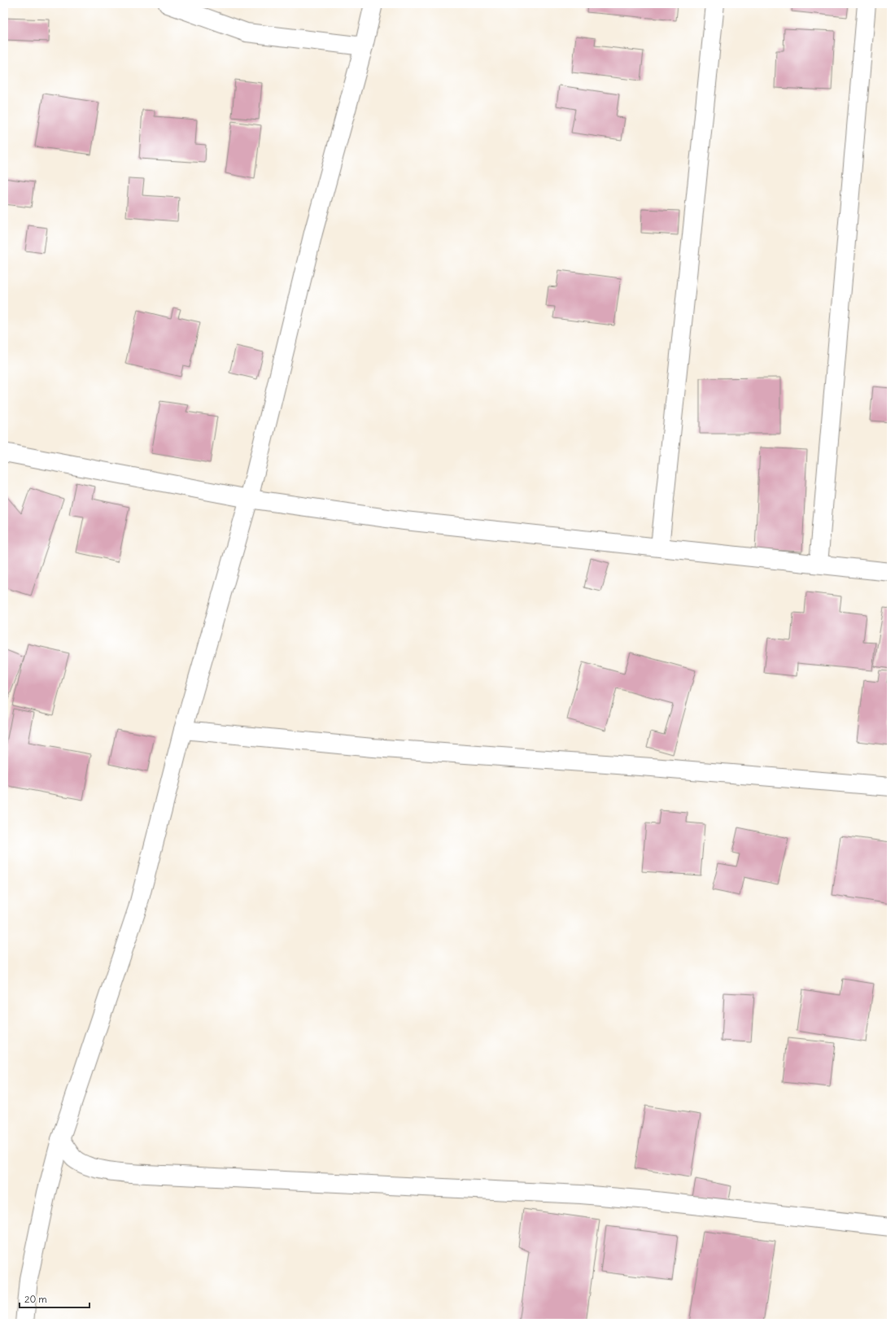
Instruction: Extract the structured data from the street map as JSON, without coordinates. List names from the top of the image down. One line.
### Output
{"scale_bar":"20 m"}
